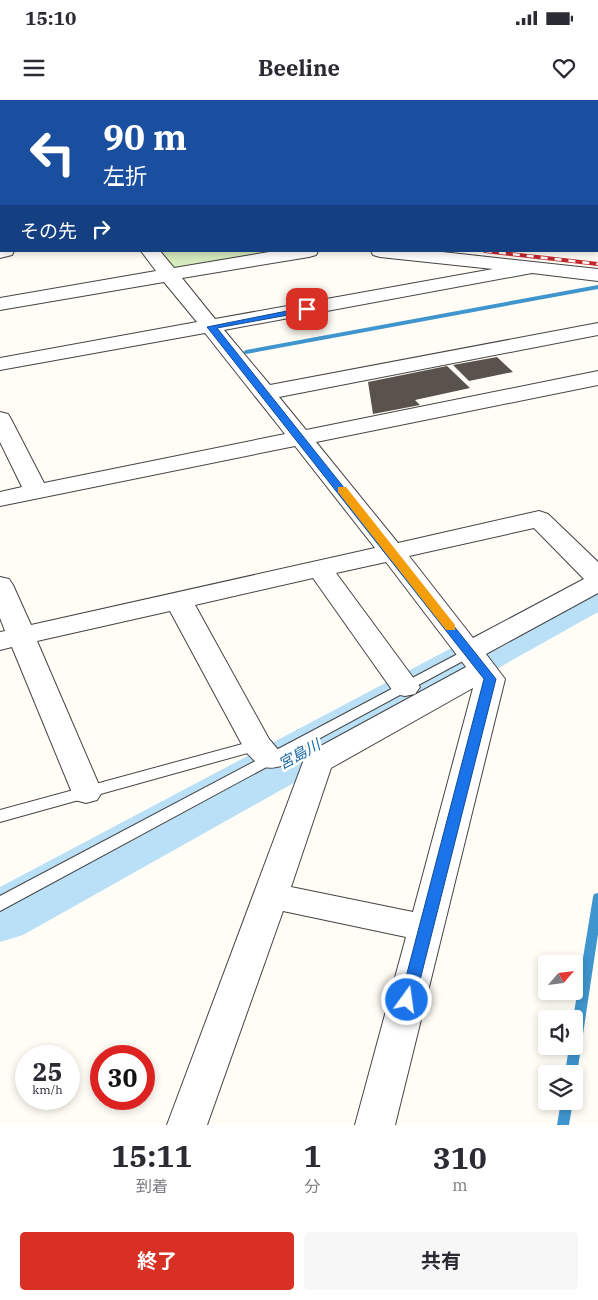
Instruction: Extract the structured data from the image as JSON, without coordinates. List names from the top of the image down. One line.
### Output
{"water":["宮島川"],"north":"top right","page":{"status":"15:10","header":"Beeline","turn":["90 m","左折"],"then":"その先","speed":"25 km/h","limit":"30","eta":["15:11","到着","1","分","310","m"],"buttons":["終了","共有"]}}
